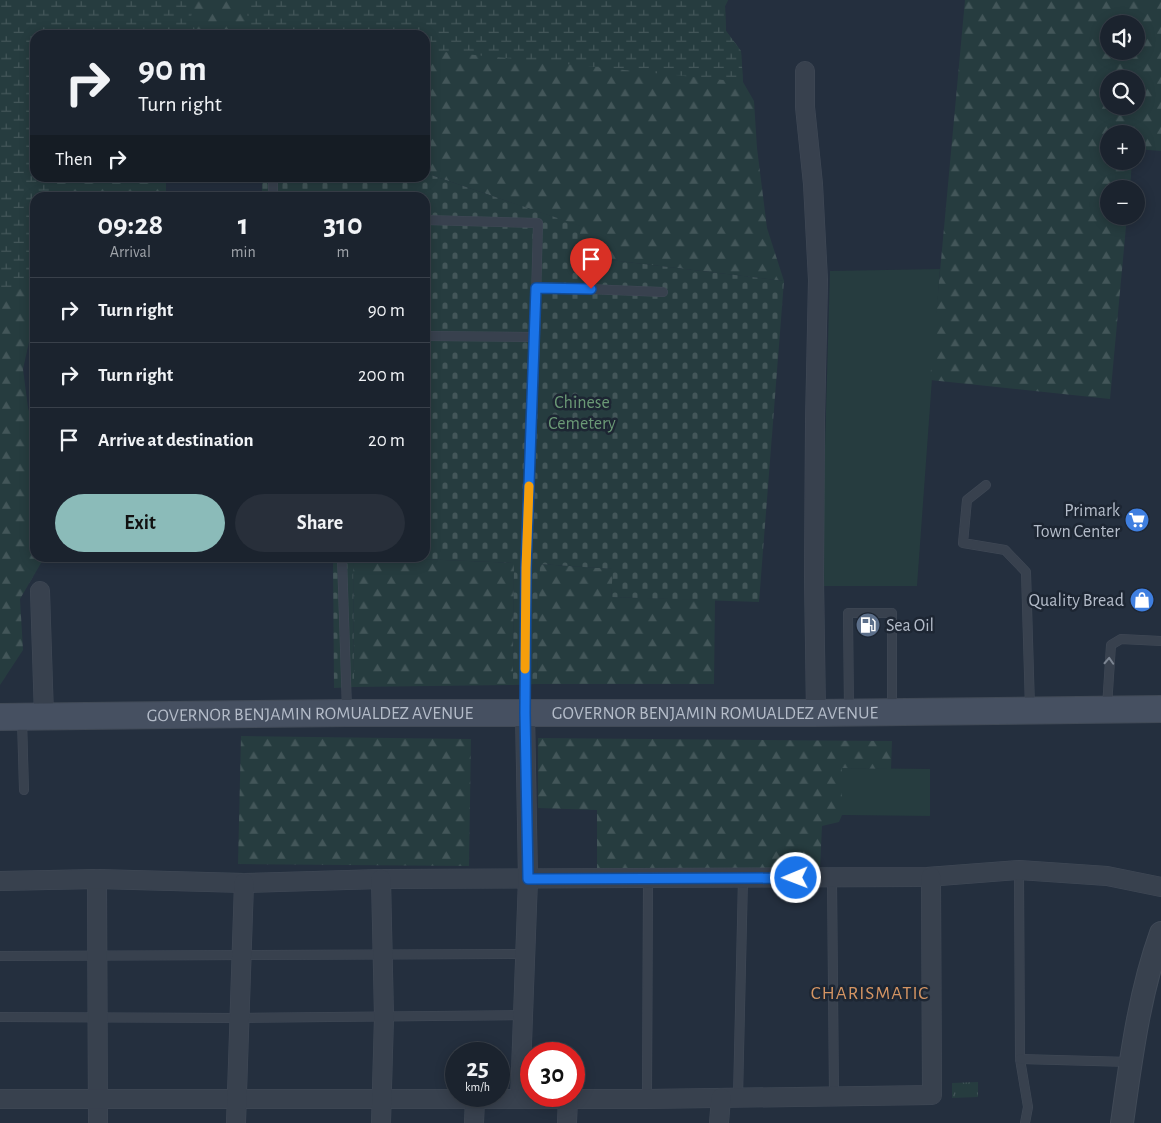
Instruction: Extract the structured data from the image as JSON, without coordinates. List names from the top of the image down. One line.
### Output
{"streets":{"main road":["GOVERNOR BENJAMIN ROMUALDEZ AVENUE"]},"districts":["CHARISMATIC"],"parks":["Chinese Cemetery"],"places":{"supermarket":["Primark Town Center"],"shop":["Quality Bread"],"fuel station":["Sea Oil"]},"page":{"map_buttons":["+","−"],"turn":["90 m","Turn right"],"then":"Then","eta":["09:28","Arrival","1","min","310","m"],"list":[{"name":"Turn right","value":"90 m"},{"name":"Turn right","value":"200 m"},{"name":"Arrive at destination","value":"20 m"}],"buttons":["Exit","Share"],"speed":"25 km/h","limit":"30"}}
